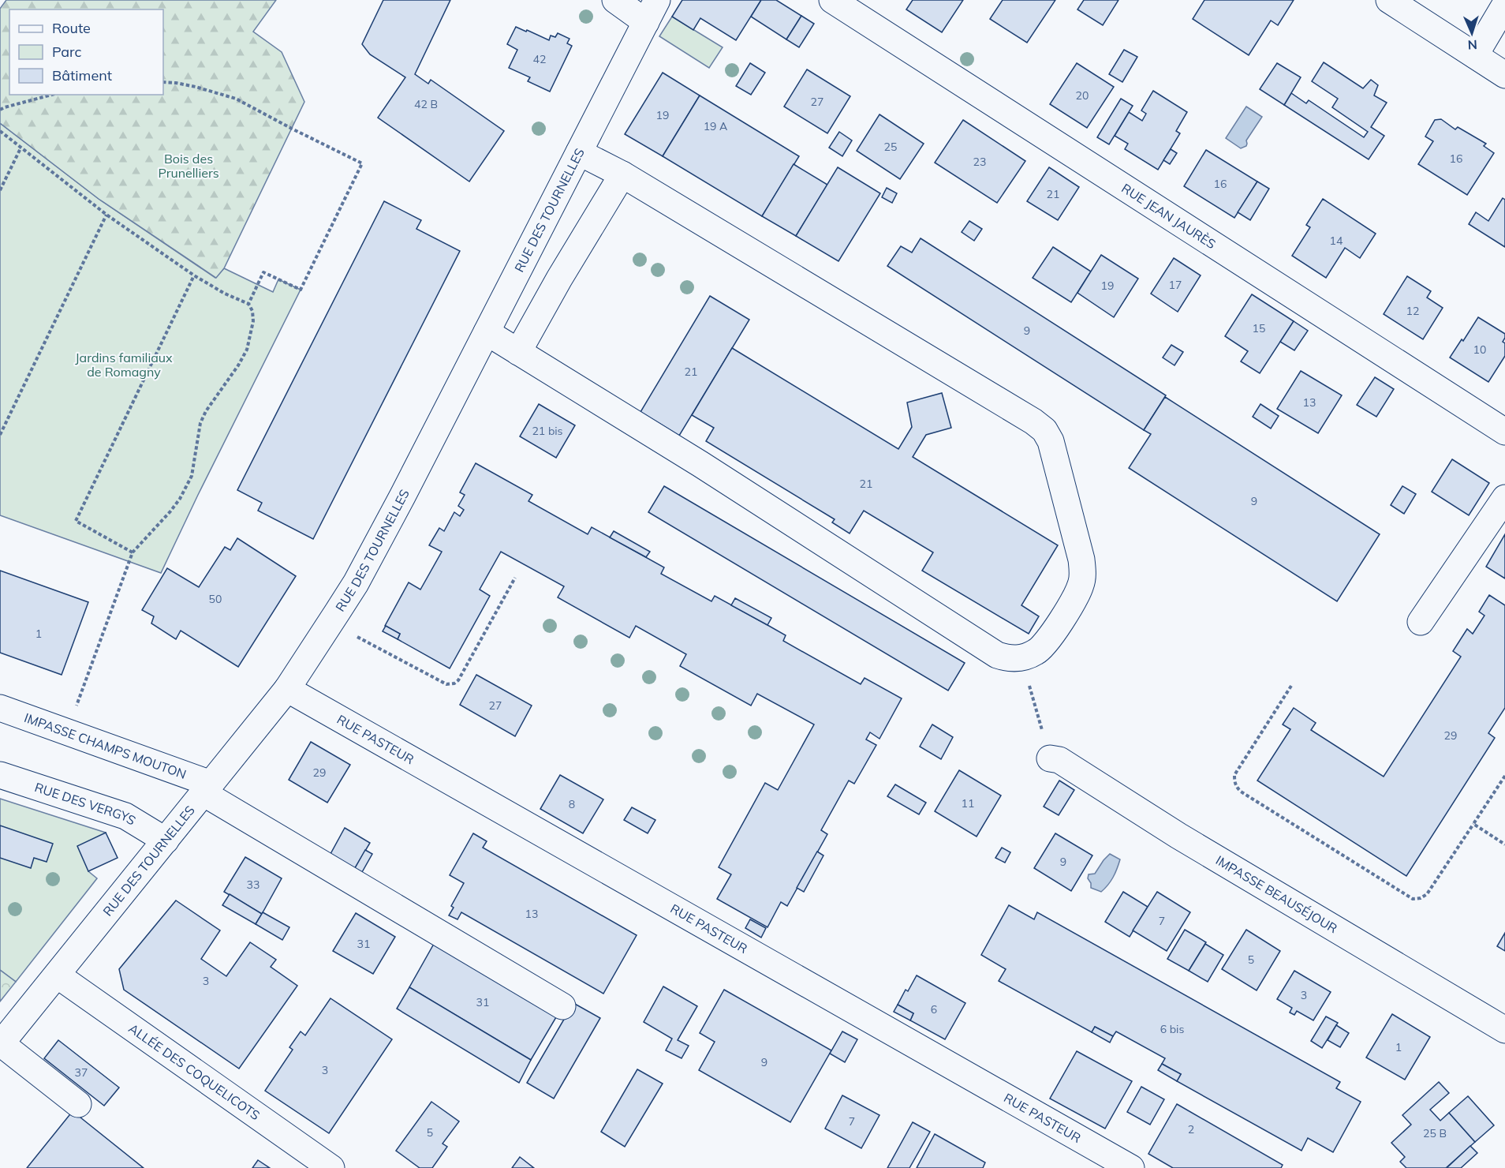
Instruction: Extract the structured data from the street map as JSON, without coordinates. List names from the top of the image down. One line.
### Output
{"streets":{"street":["RUE DES TOURNELLES","RUE JEAN JAURÈS","RUE PASTEUR","IMPASSE CHAMPS MOUTON","RUE DES VERGYS","IMPASSE BEAUSÉJOUR","ALLÉE DES COQUELICOTS"]},"crossings":[["RUE DES TOURNELLES","RUE PASTEUR"],["RUE DES TOURNELLES","IMPASSE CHAMPS MOUTON"],["RUE DES TOURNELLES","RUE DES VERGYS"],["RUE DES TOURNELLES","ALLÉE DES COQUELICOTS"]],"parks":["Bois des Prunelliers","Jardins familiaux de Romagny"],"house_numbers":["42","20","27","42 B","19","19 A","25","16","23","16","21","14","17","19","12","15","9","10","21","13","21 bis","21","9","50","1","27","29","29","11","8","9","33","13","7","31","5","3","3","31","6","6 bis","1","9","3","37","7","2","5","25 B"],"legend":["Route","Parc","Bâtiment"],"north":"bottom"}
